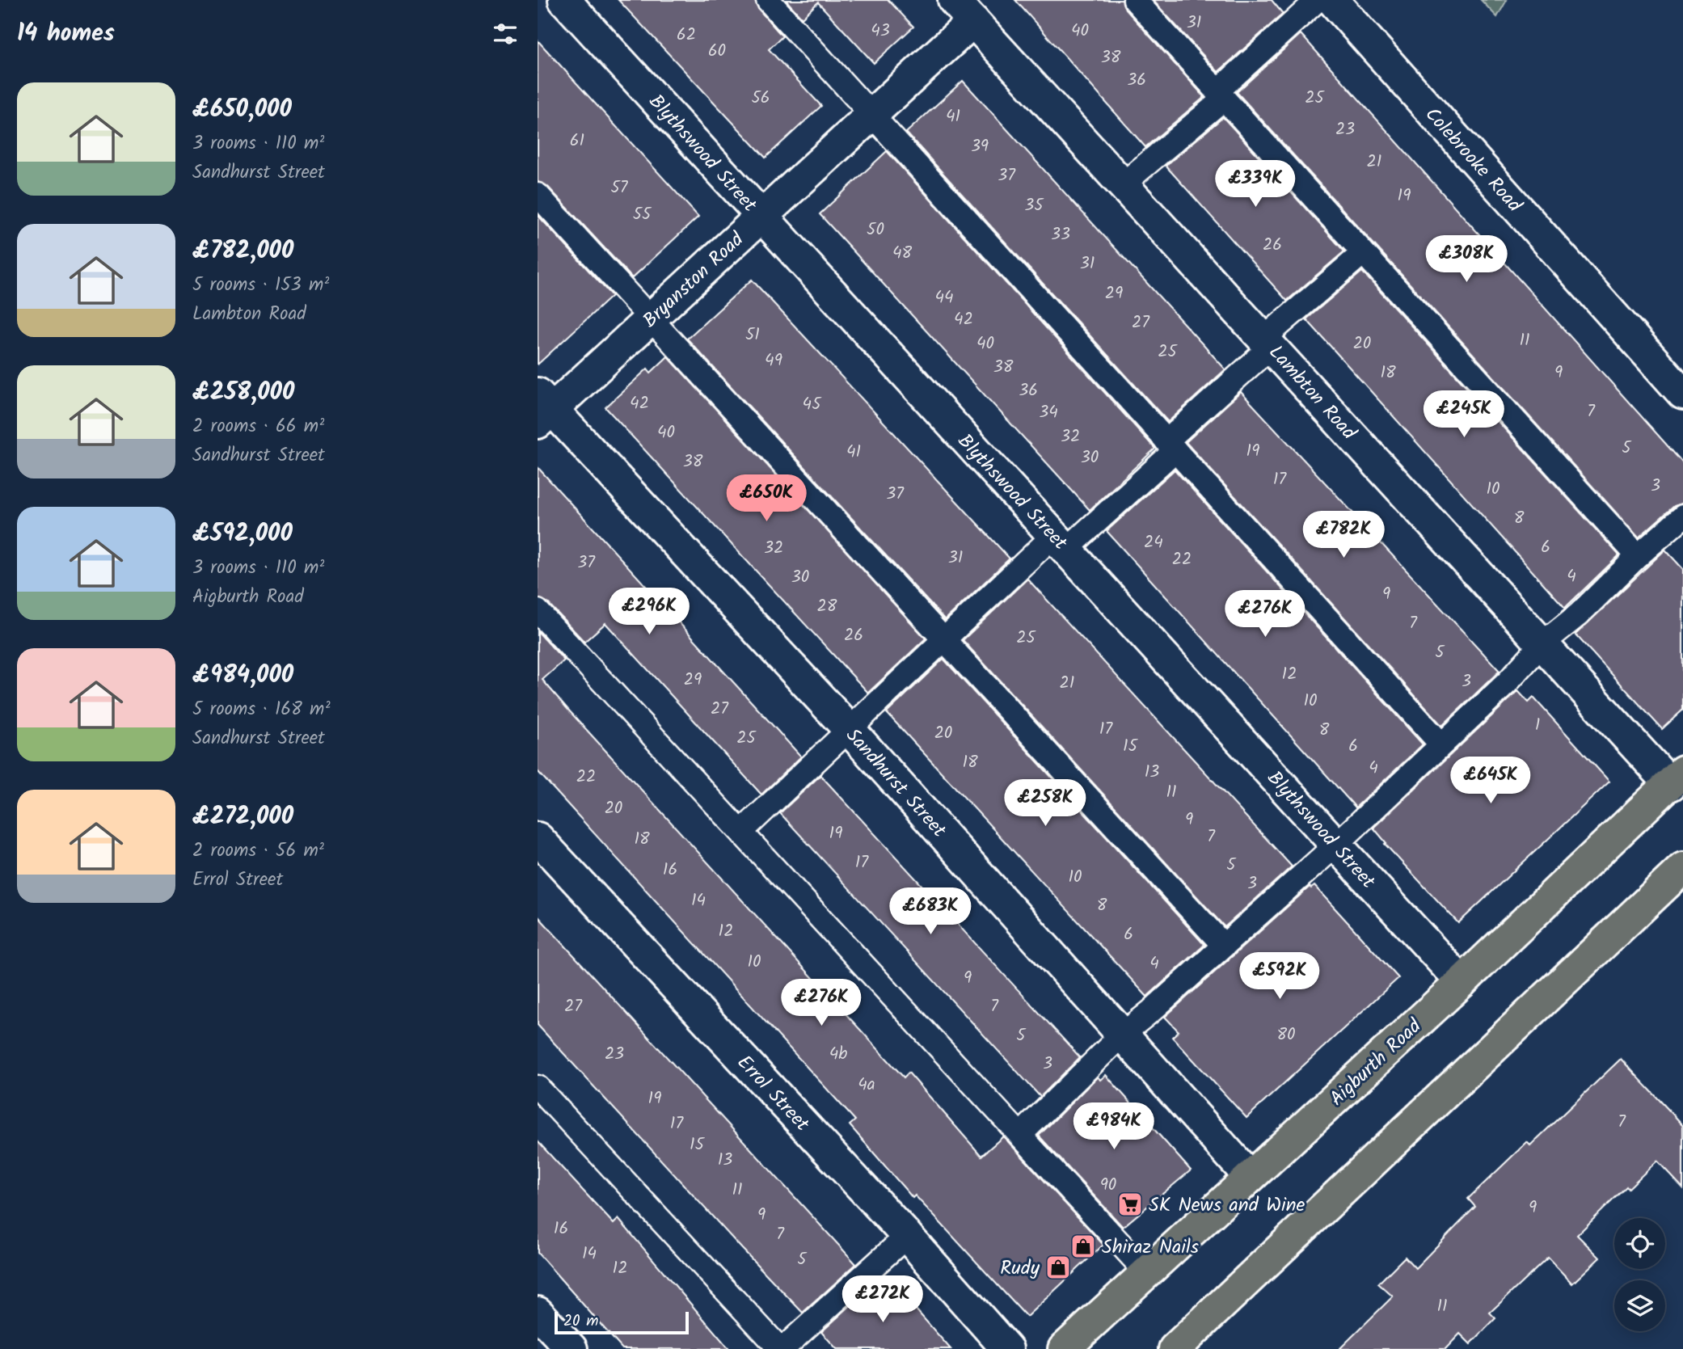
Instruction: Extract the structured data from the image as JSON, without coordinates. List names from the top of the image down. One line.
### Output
{"streets":{"highway":["Aigburth Road"],"street":["Blythswood Street","Colebrooke Road","Bryanston Road","Lambton Road","Sandhurst Street","Errol Street"]},"crossings":[["Blythswood Street","Bryanston Road"],["Blythswood Street","Aigburth Road"],["Bryanston Road","Lambton Road"],["Bryanston Road","Sandhurst Street"],["Lambton Road","Aigburth Road"],["Sandhurst Street","Aigburth Road"]],"places":{"supermarket":["SK News and Wine"],"shop":["Shiraz Nails","Rudy"]},"house_numbers":["31","43","40","62","60","38","36","56","25","41","23","61","39","21","37","57","19","35","55","50","33","26","48","31","29","44","42","27","51","11","40","20","25","49","38","18","9","36","42","45","7","34","40","32","5","19","41","30","38","17","3","10","37","8","24","6","32","31","22","37","4","30","9","28","7","26","25","5","12","29","3","21","10","27","1","17","8","20","25","15","6","18","4","13","22","11","20","9","19","7","18","17","5","16","10","3","14","8","12","6","10","4","9","27","7","80","5","23","4b","3","4a","19","7","17","15","13","90","11","9","9","16","7","14","5","12","11"],"scale_bar":"20 m","page":{"heading":"14 homes","list":[{"name":"£650,000","note":"3 rooms · 110 m² · Sandhurst Street"},{"name":"£782,000","note":"5 rooms · 153 m² · Lambton Road"},{"name":"£258,000","note":"2 rooms · 66 m² · Sandhurst Street"},{"name":"£592,000","note":"3 rooms · 110 m² · Aigburth Road"},{"name":"£984,000","note":"5 rooms · 168 m² · Sandhurst Street"},{"name":"£272,000","note":"2 rooms · 56 m² · Errol Street"}],"price":["£339K","£308K","£245K","£650K","£782K","£296K","£276K","£645K","£258K","£683K","£592K","£276K","£984K","£272K"],"scale":"20 m"}}
